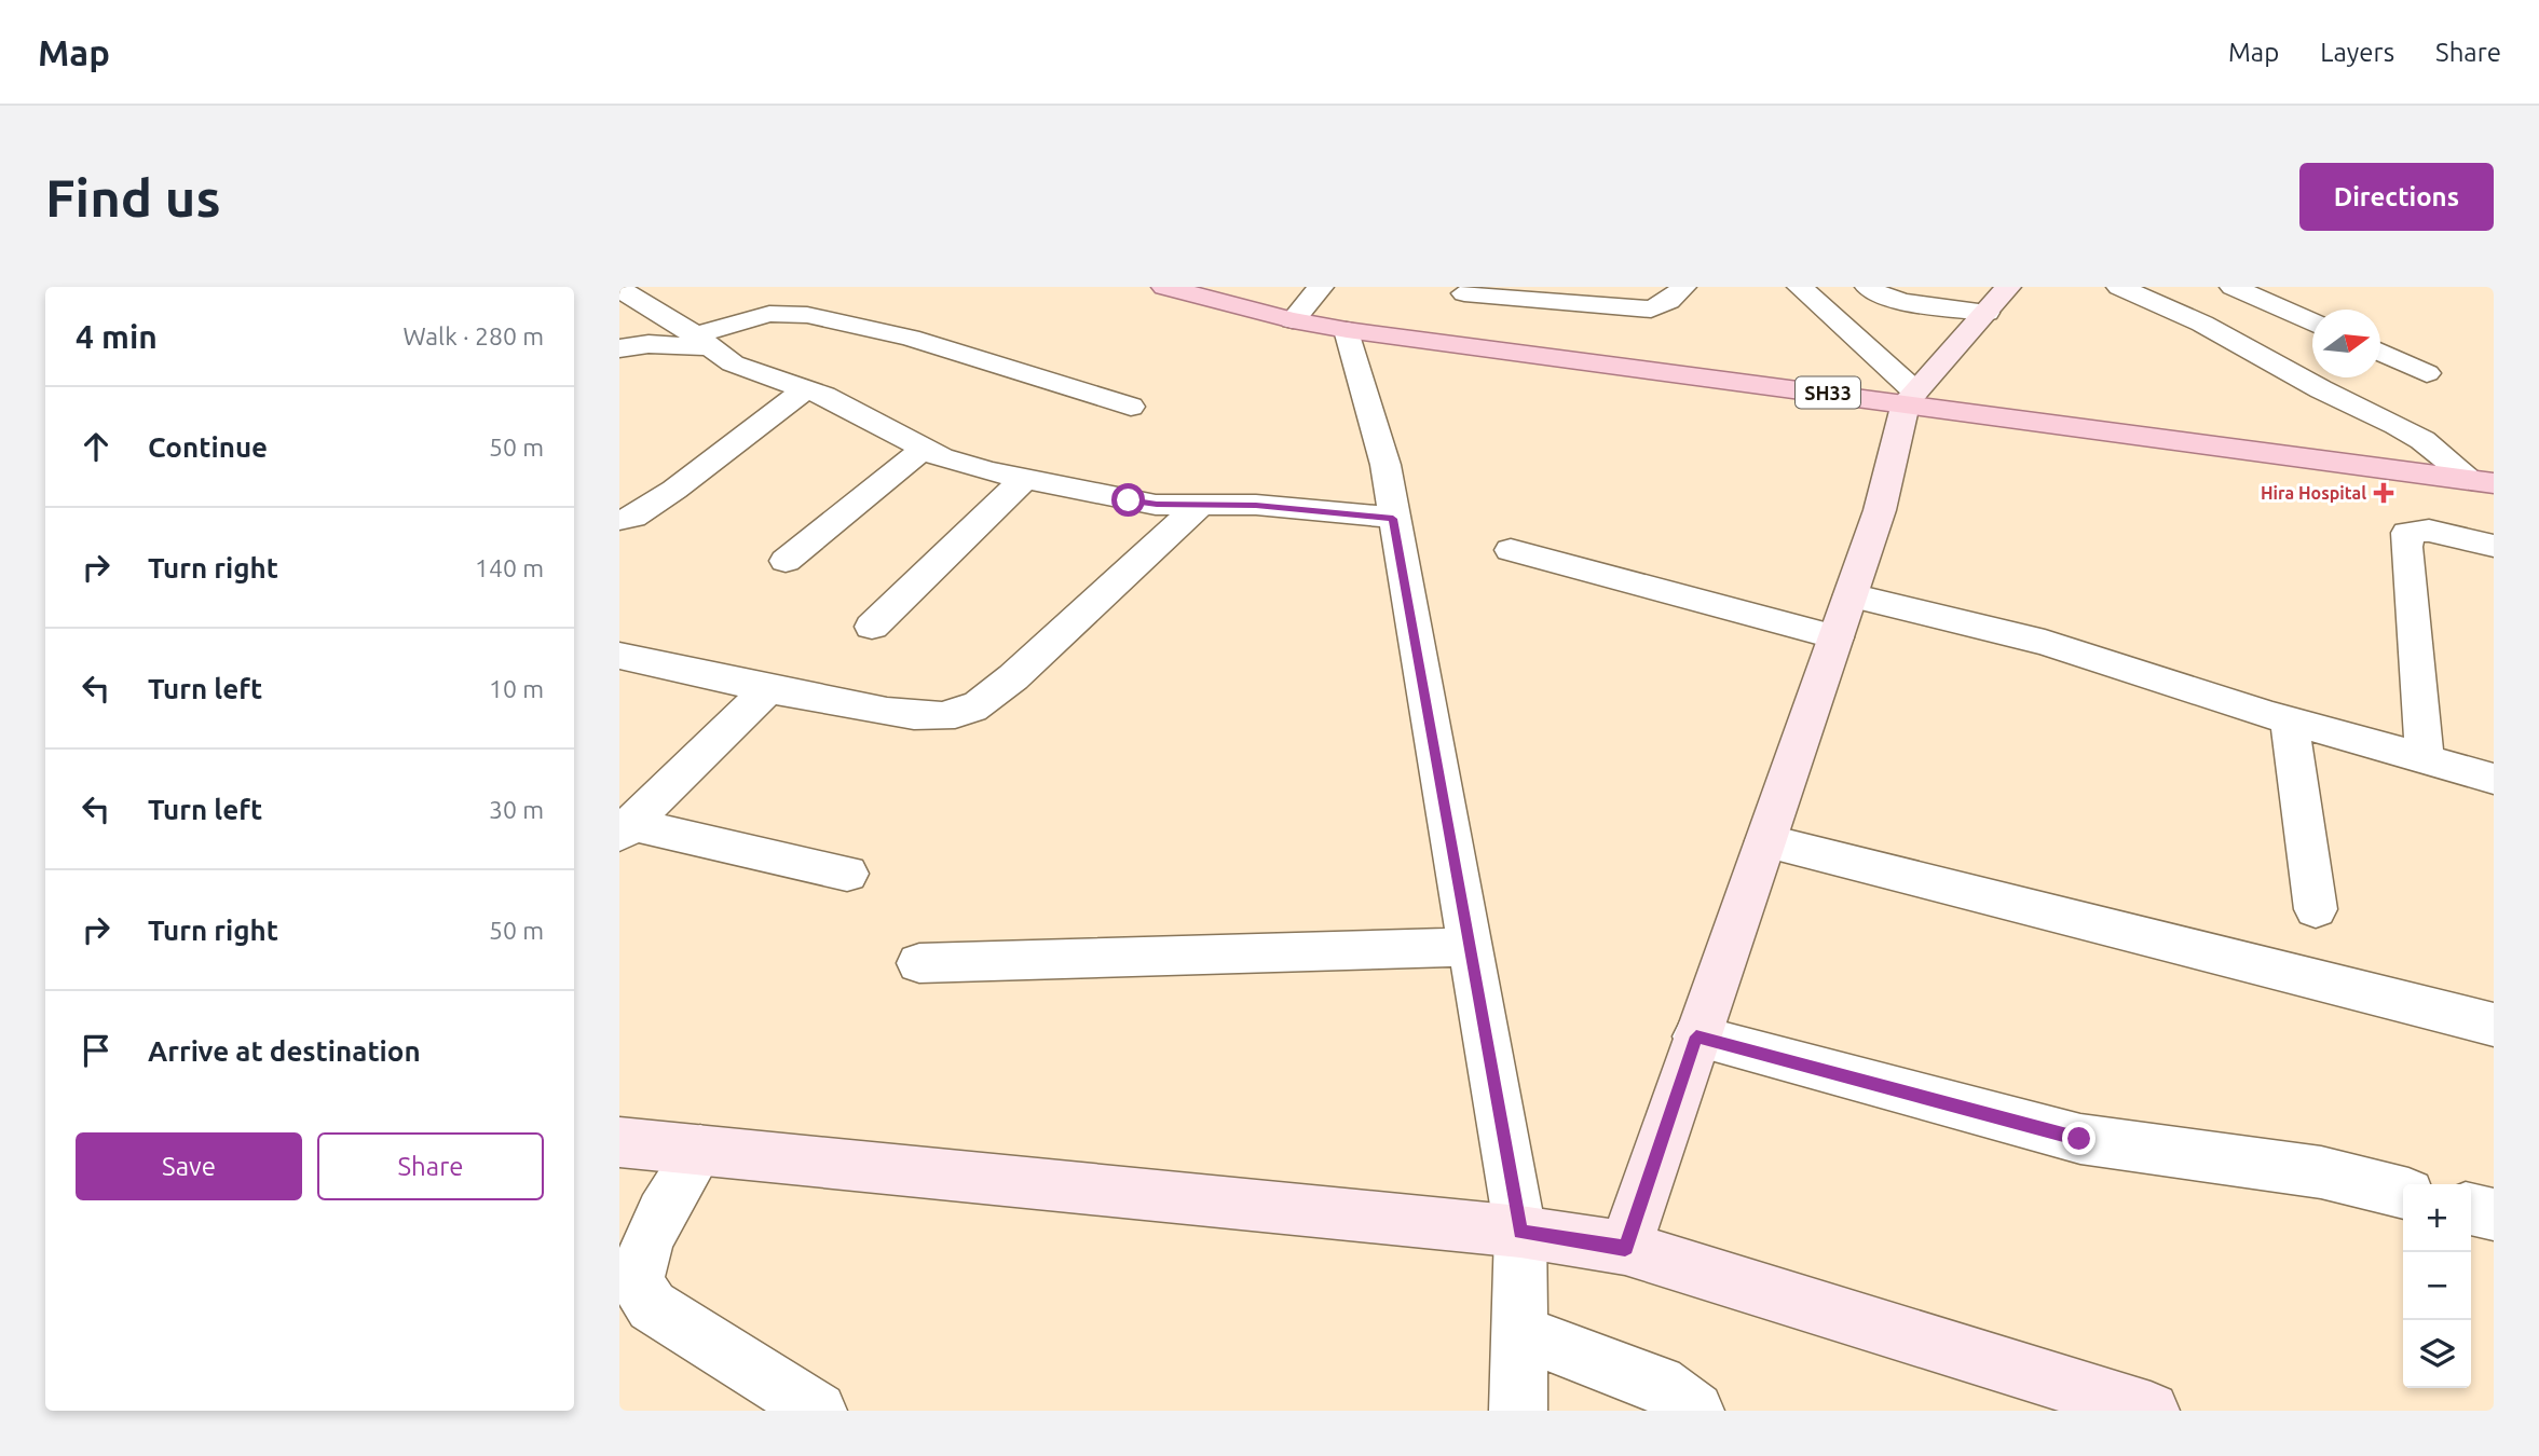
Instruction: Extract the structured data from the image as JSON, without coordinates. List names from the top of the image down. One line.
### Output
{"streets":{"main road":["SH33"]},"places":{"health":["Hira Hospital"]},"north":"right","page":{"header":"Map","nav":["Map","Layers","Share"],"buttons":["Directions",["Save","Share"]],"title":"Find us","heading":["4 min","Walk · 280 m"],"list":[["Continue","50 m"],["Turn right","140 m"],["Turn left","10 m"],["Turn left","30 m"],["Turn right","50 m"],"Arrive at destination"],"map_buttons":["+","−"]}}
